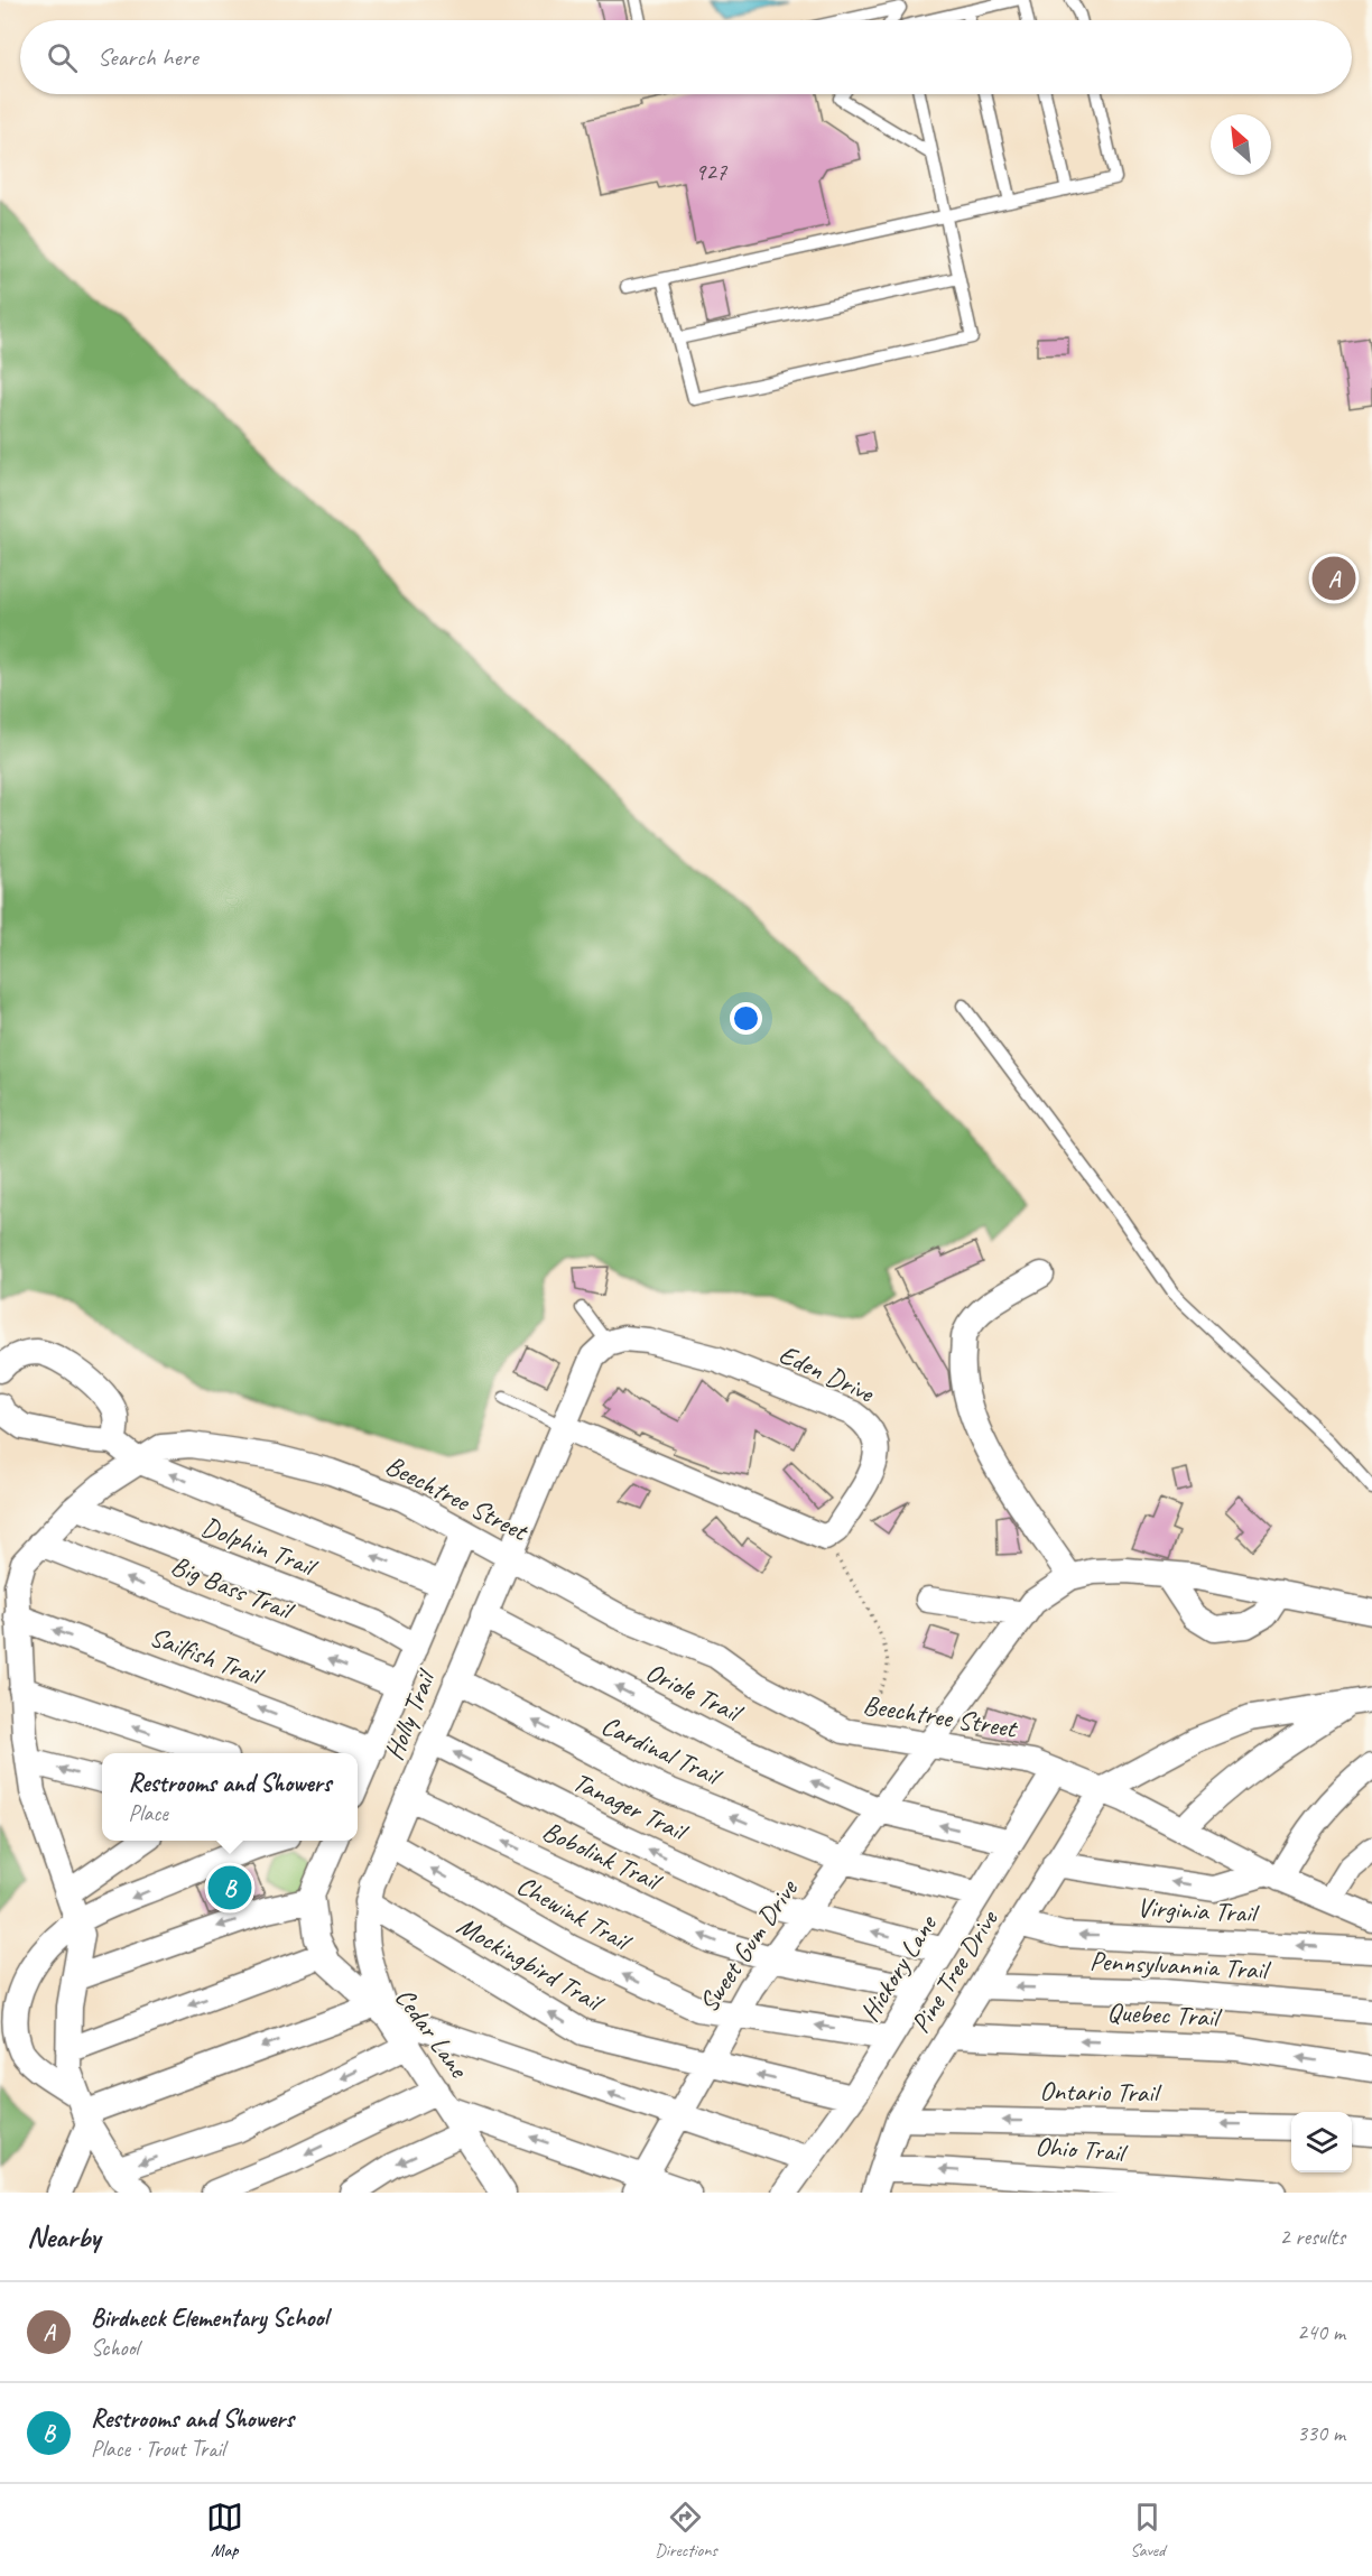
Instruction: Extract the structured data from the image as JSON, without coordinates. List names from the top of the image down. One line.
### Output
{"streets":{"street":["Eden Drive","Beechtree Street","Dolphin Trail","Big Bass Trail","Sailfish Trail","Oriole Trail","Holly Trail","Cardinal Trail","Tanager Trail","Bobolink Trail","Virginia Trail","Chewink Trail","Sweet Gum Drive","Mockingbird Trail","Pennsylvannia Trail","Hickory Lane","Pine Tree Drive","Quebec Trail","Cedar Lane","Ontario Trail","Ohio Trail"]},"crossings":[["Beechtree Street","Dolphin Trail"],["Beechtree Street","Big Bass Trail"],["Beechtree Street","Sailfish Trail"],["Beechtree Street","Holly Trail"],["Beechtree Street","Sweet Gum Drive"],["Beechtree Street","Hickory Lane"],["Beechtree Street","Pine Tree Drive"],["Oriole Trail","Holly Trail"],["Oriole Trail","Sweet Gum Drive"],["Oriole Trail","Hickory Lane"],["Holly Trail","Cardinal Trail"],["Holly Trail","Tanager Trail"],["Holly Trail","Bobolink Trail"],["Holly Trail","Chewink Trail"],["Holly Trail","Mockingbird Trail"],["Holly Trail","Cedar Lane"],["Cardinal Trail","Sweet Gum Drive"],["Cardinal Trail","Hickory Lane"],["Tanager Trail","Sweet Gum Drive"],["Tanager Trail","Hickory Lane"],["Bobolink Trail","Sweet Gum Drive"],["Bobolink Trail","Hickory Lane"],["Virginia Trail","Pine Tree Drive"],["Chewink Trail","Sweet Gum Drive"],["Chewink Trail","Hickory Lane"],["Sweet Gum Drive","Mockingbird Trail"],["Mockingbird Trail","Hickory Lane"],["Pennsylvannia Trail","Pine Tree Drive"],["Pine Tree Drive","Quebec Trail"],["Pine Tree Drive","Ontario Trail"],["Pine Tree Drive","Ohio Trail"]],"one_way":["Cardinal Trail","Tanager Trail","Ontario Trail","Ohio Trail"],"house_numbers":["927"],"north":"top left","page":{"search":"Search here","pins":["A","B"],"popup":["Restrooms and Showers","Place"],"heading":["Nearby","2 results"],"list":[{"mark":"A","name":"Birdneck Elementary School","note":"School","value":"240 m"},{"mark":"B","name":"Restrooms and Showers","note":"Place · Trout Trail","value":"330 m"}],"nav":["Map","Directions","Saved"]}}
